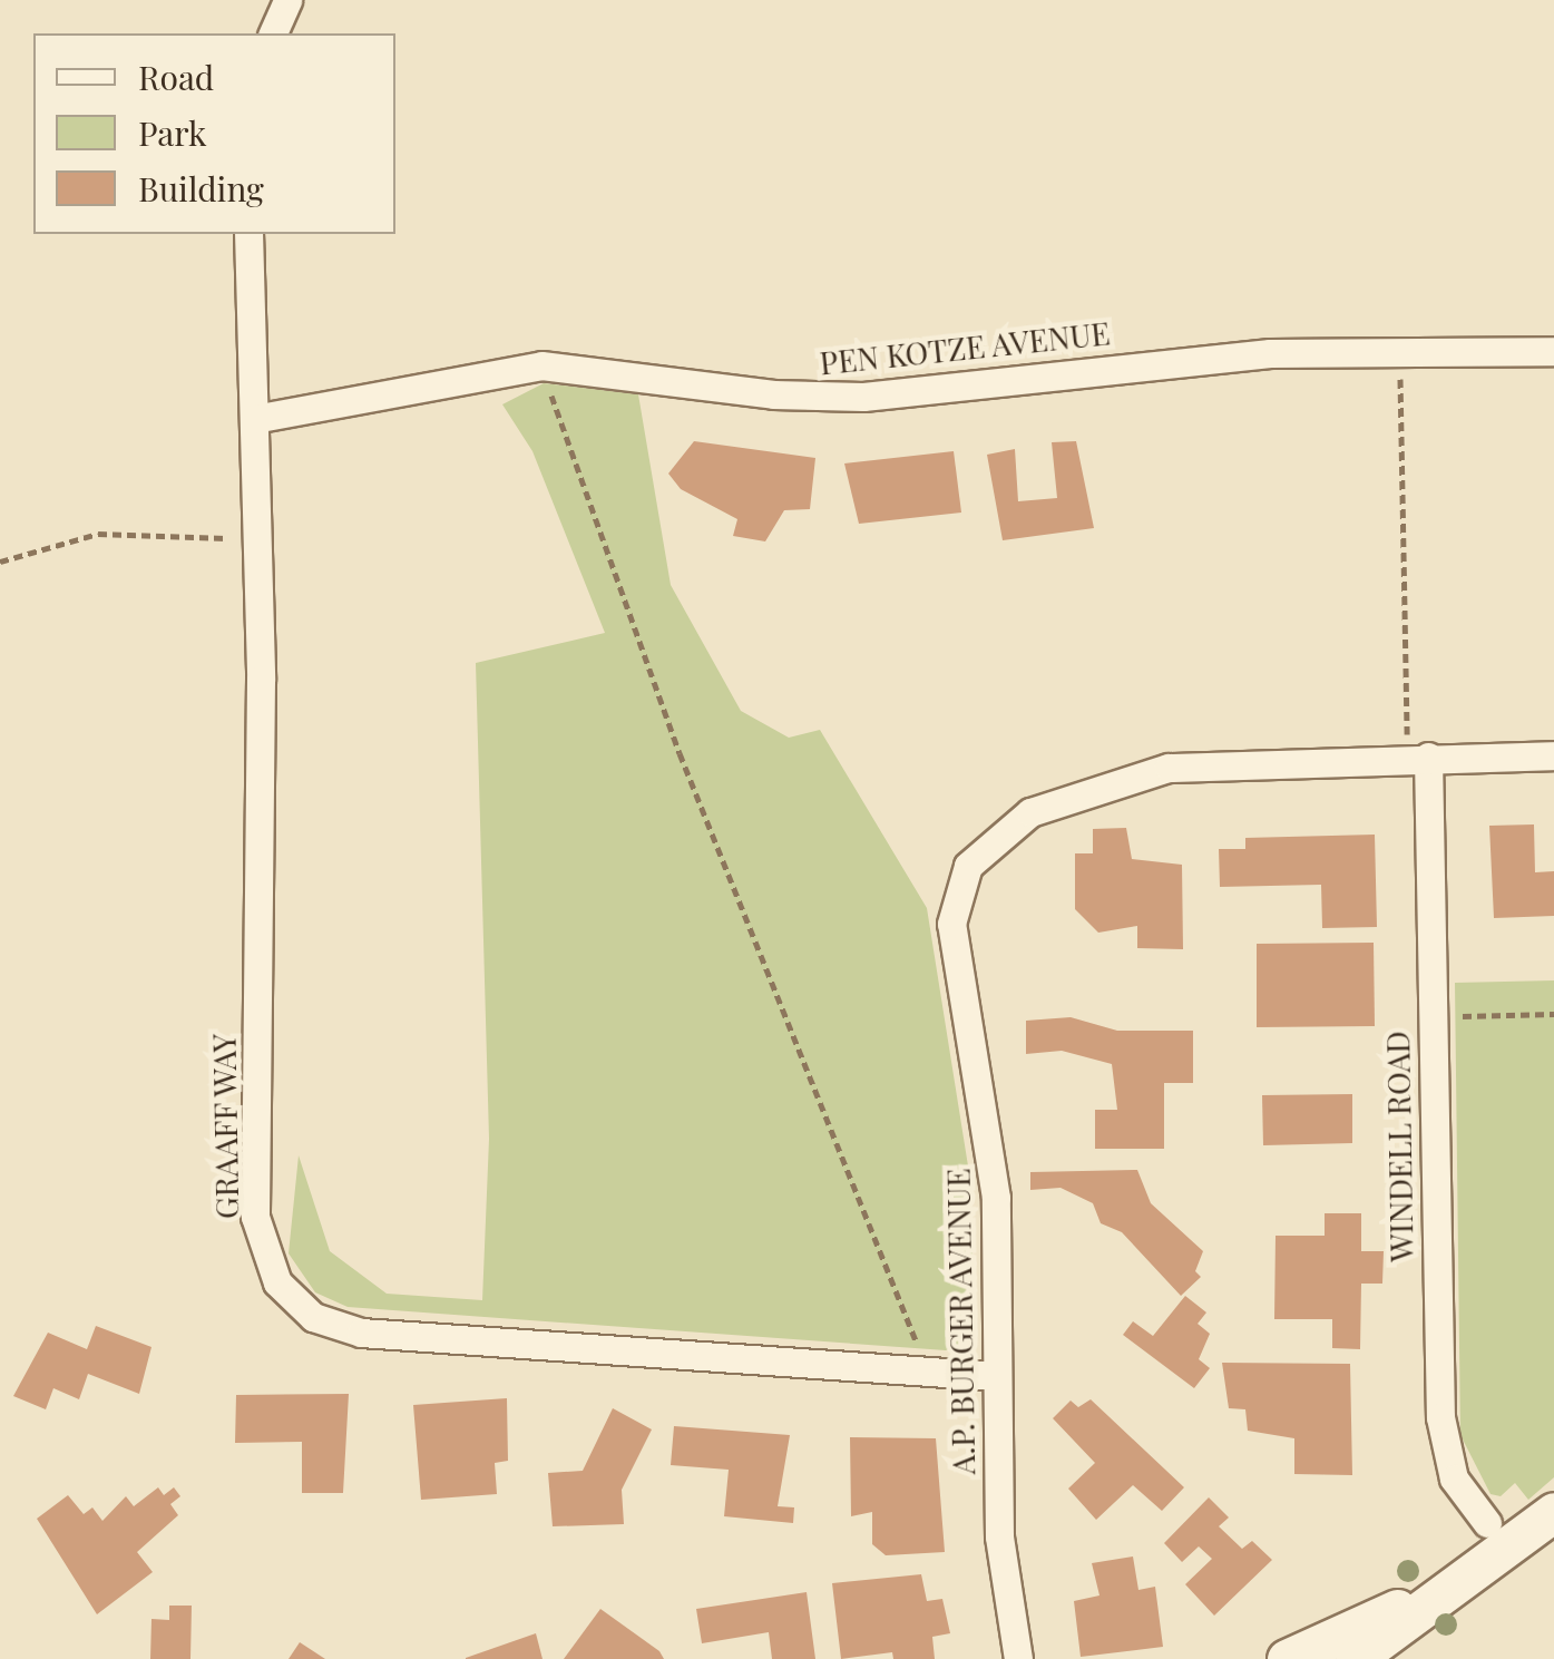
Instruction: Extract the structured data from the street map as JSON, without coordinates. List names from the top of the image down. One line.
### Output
{"streets":{"street":["PEN KOTZE AVENUE","GRAAFF WAY","WINDELL ROAD","A.P. BURGER AVENUE"]},"crossings":[["PEN KOTZE AVENUE","GRAAFF WAY"],["GRAAFF WAY","A.P. BURGER AVENUE"],["WINDELL ROAD","A.P. BURGER AVENUE"]],"legend":["Road","Park","Building"]}
